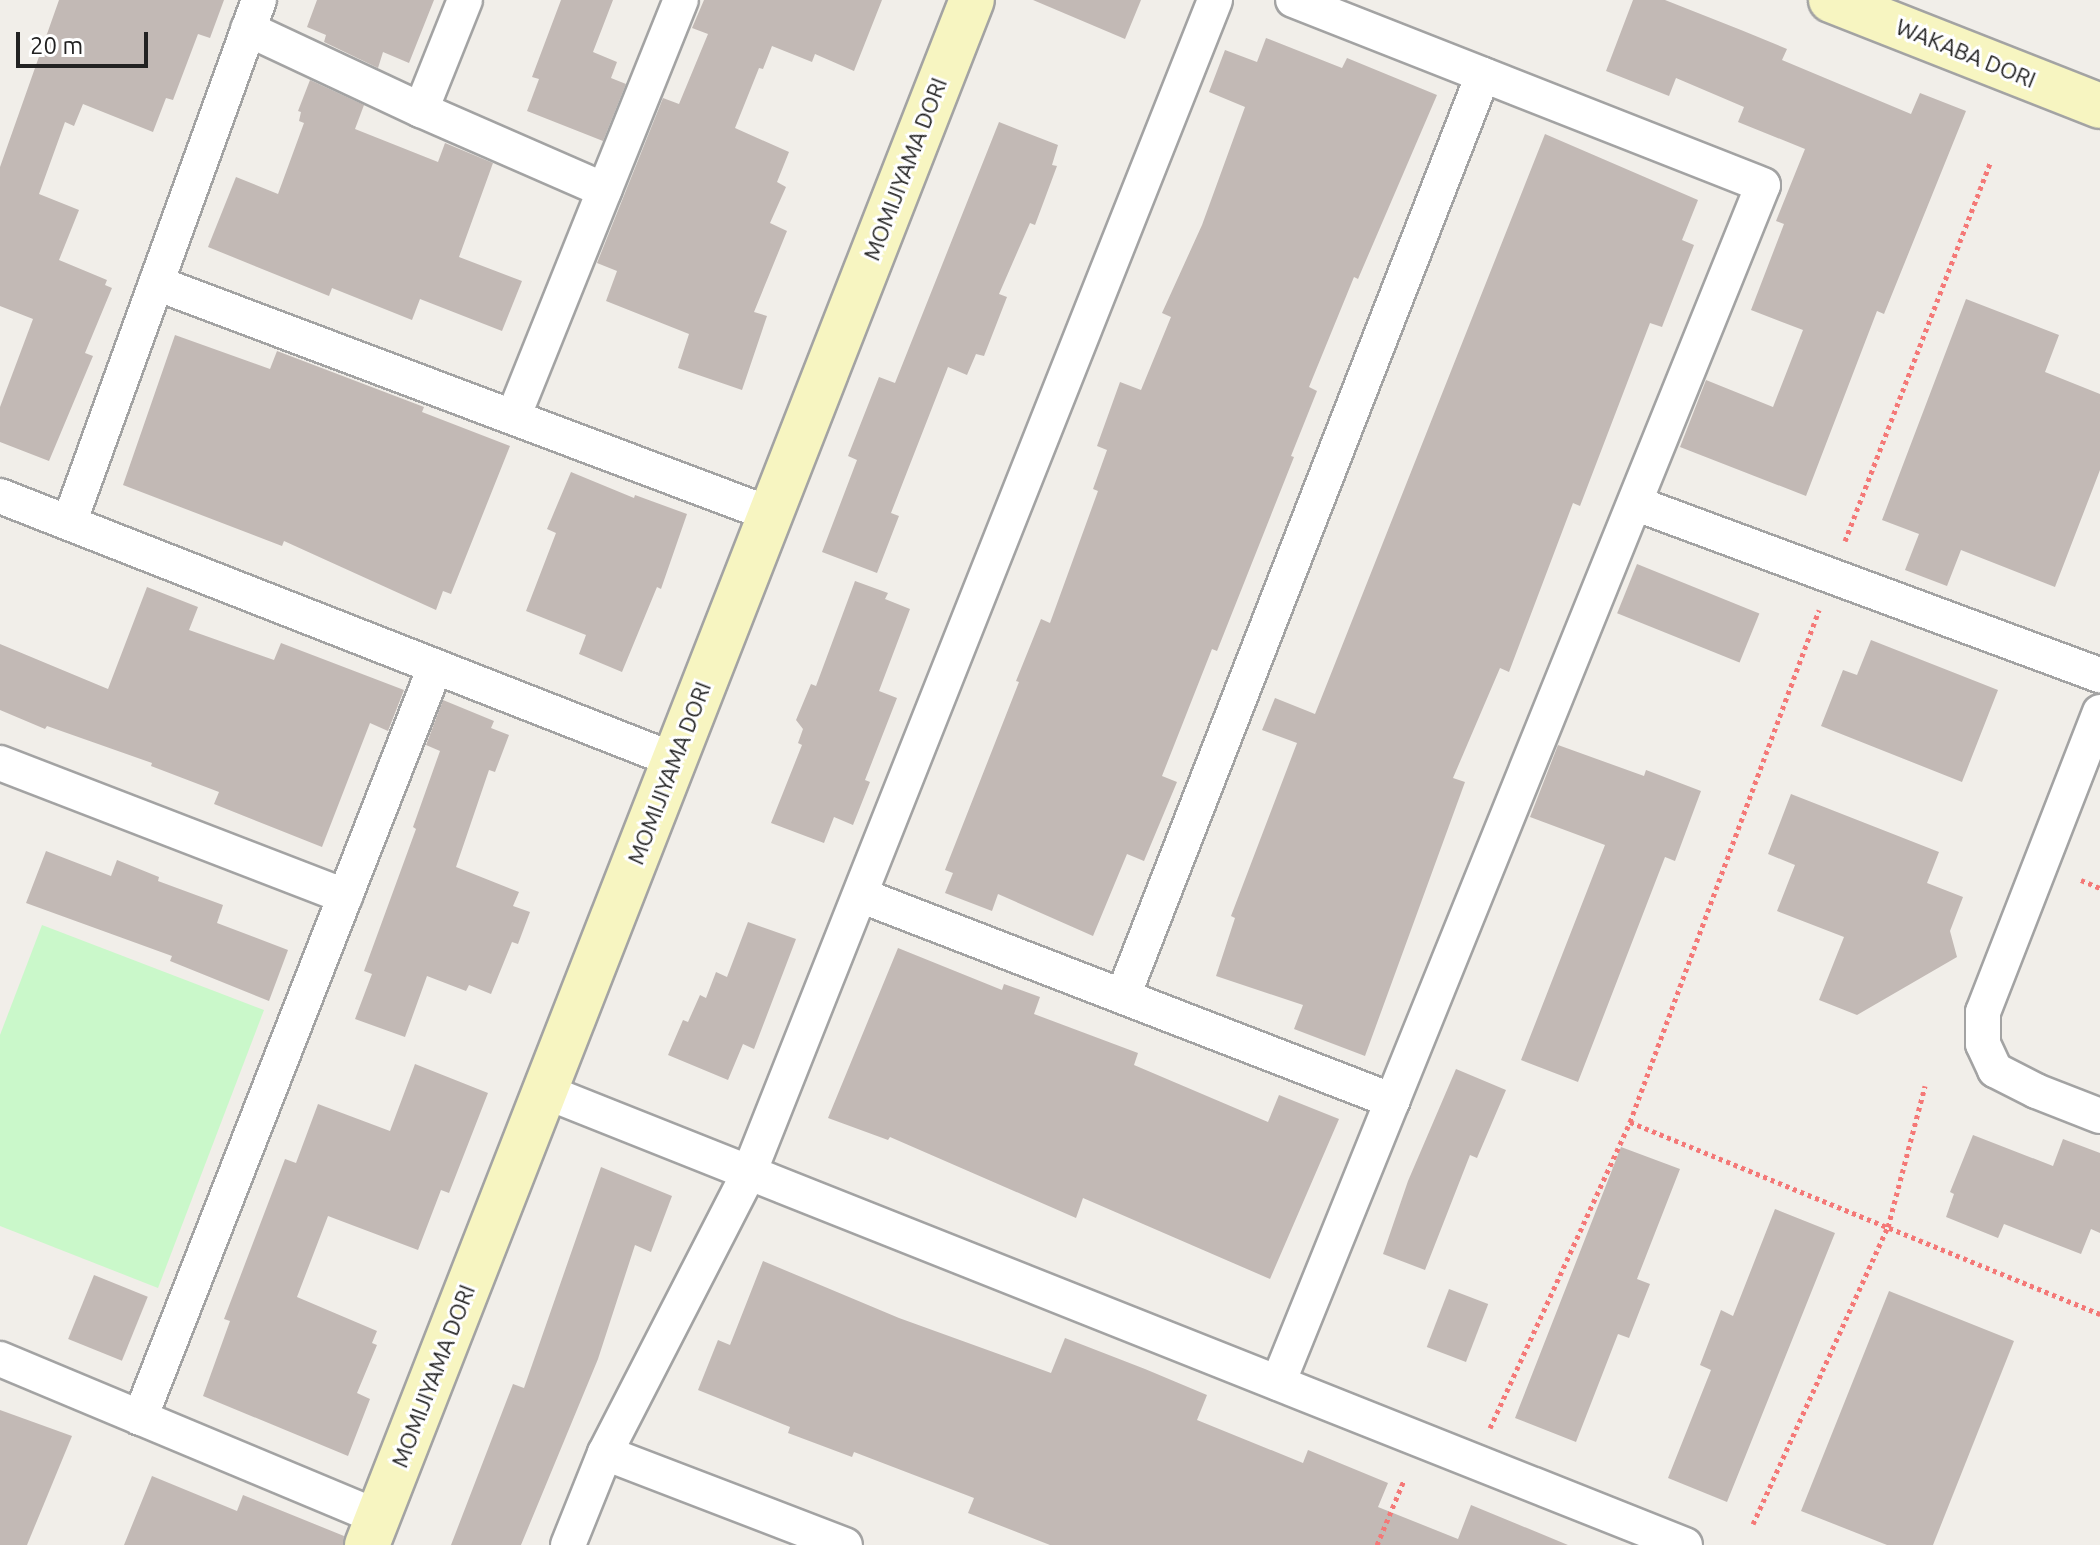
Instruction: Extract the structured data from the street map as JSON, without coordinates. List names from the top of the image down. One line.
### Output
{"streets":{"street":["WAKABA DORI","MOMIJIYAMA DORI"]},"scale_bar":"20 m"}
